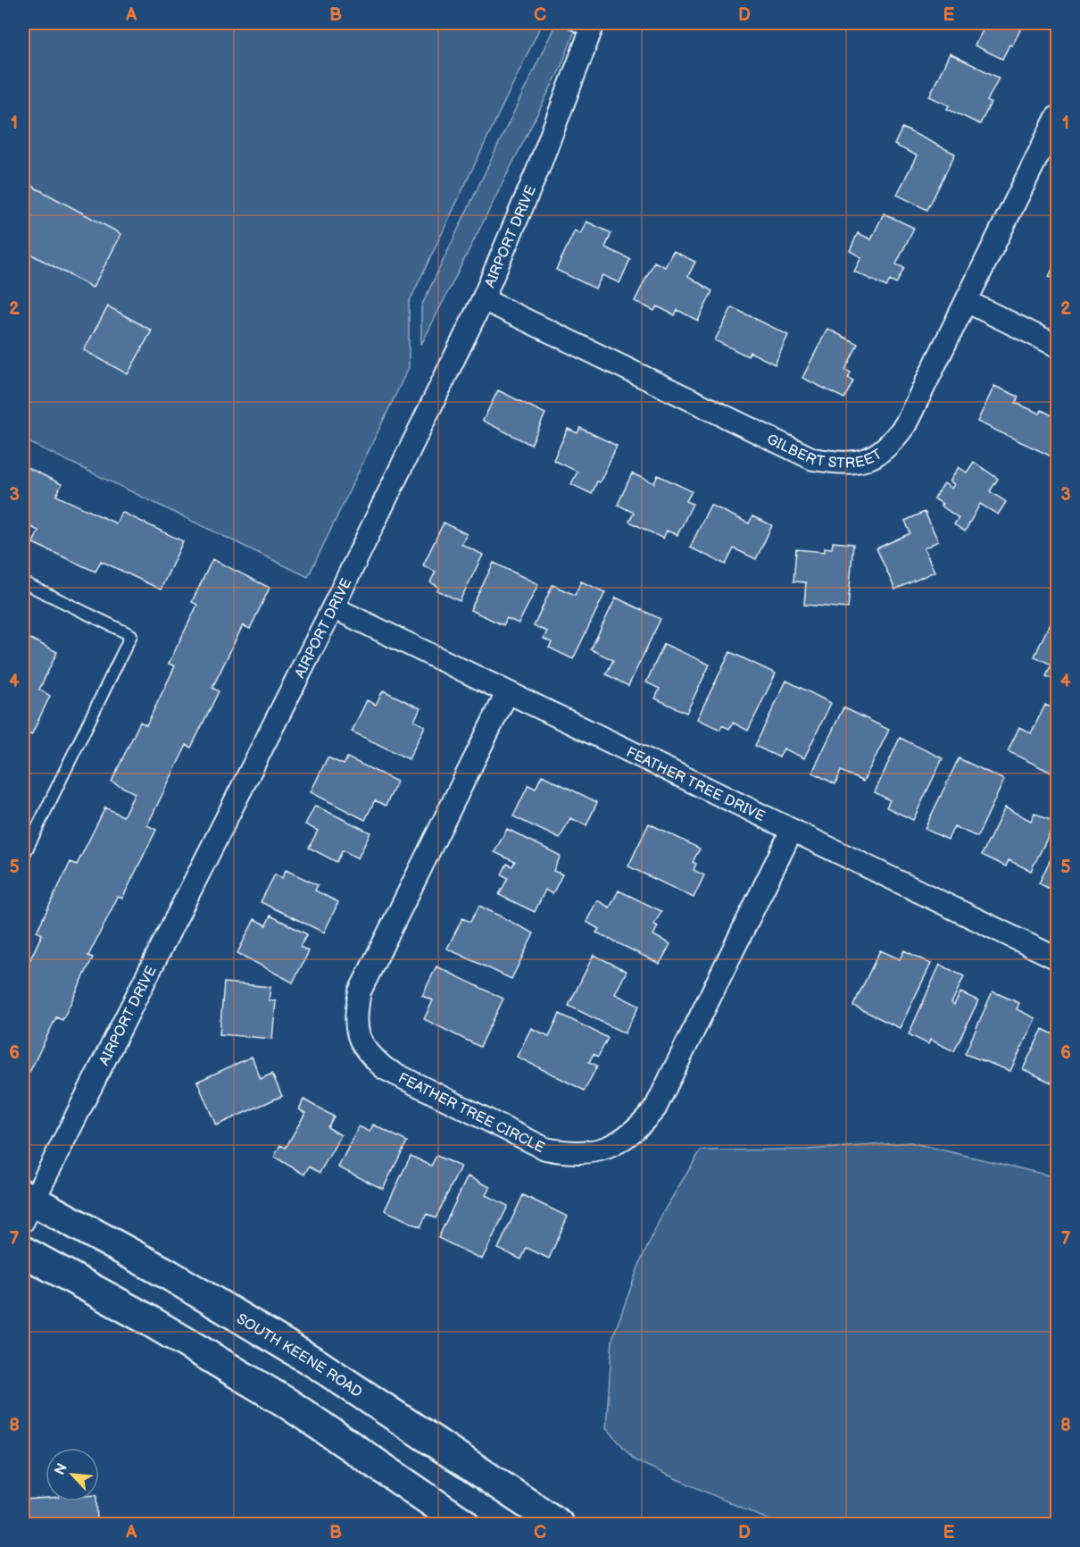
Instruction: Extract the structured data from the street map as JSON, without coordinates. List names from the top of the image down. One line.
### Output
{"streets":{"main road":["SOUTH KEENE ROAD"],"street":["AIRPORT DRIVE","GILBERT STREET","FEATHER TREE DRIVE","FEATHER TREE CIRCLE"]},"crossings":[["AIRPORT DRIVE","GILBERT STREET"],["AIRPORT DRIVE","FEATHER TREE DRIVE"],["AIRPORT DRIVE","SOUTH KEENE ROAD"],["FEATHER TREE DRIVE","FEATHER TREE CIRCLE"]],"north":"top left","grid":{"columns":["A","B","C","D","E"],"rows":["1","2","3","4","5","6","7","8"]}}
